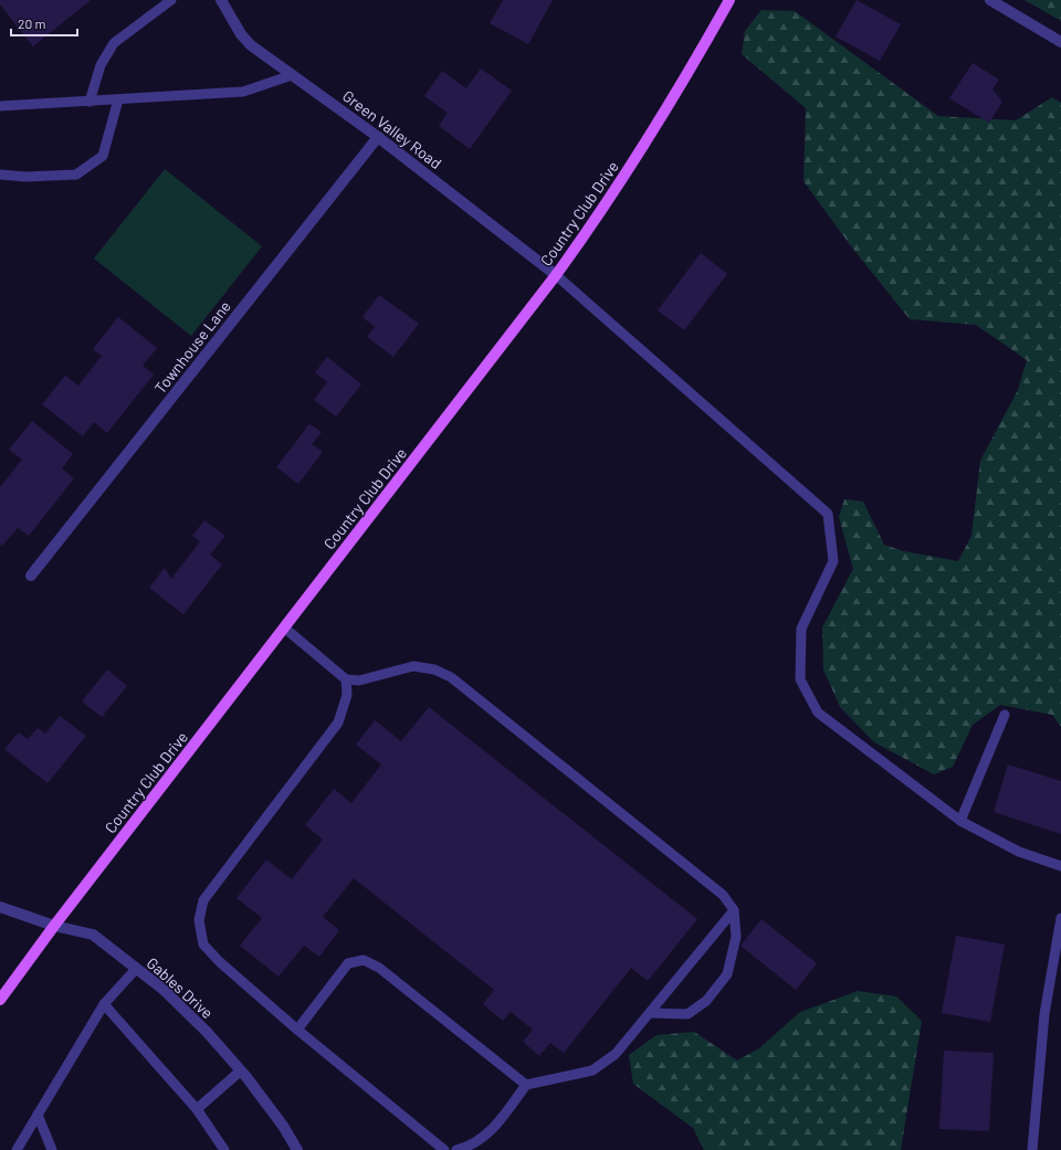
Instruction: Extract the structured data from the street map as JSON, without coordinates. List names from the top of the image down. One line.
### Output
{"streets":{"main road":["Country Club Drive"],"street":["Green Valley Road","Townhouse Lane","Gables Drive"]},"crossings":[["Green Valley Road","Country Club Drive"],["Green Valley Road","Townhouse Lane"],["Country Club Drive","Gables Drive"]],"scale_bar":"20 m"}
